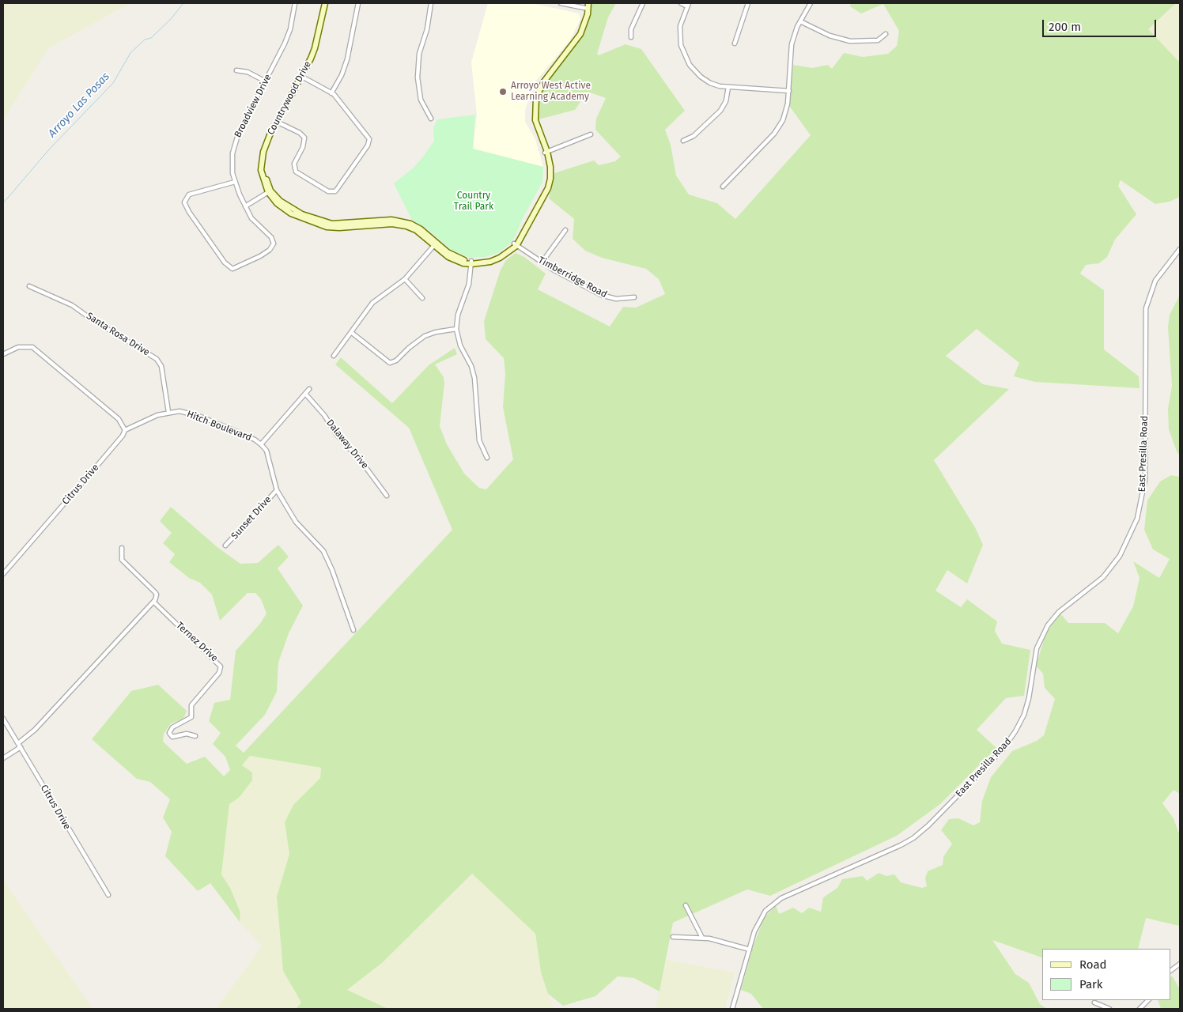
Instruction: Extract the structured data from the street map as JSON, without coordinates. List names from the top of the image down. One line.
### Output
{"streets":{"street":["Countrywood Drive","Broadview Drive","Timberridge Road","Santa Rosa Drive","Hitch Boulevard","Dalaway Drive","East Presilla Road","Citrus Drive","Sunset Drive","Ternez Drive"]},"crossings":[["Santa Rosa Drive","Hitch Boulevard"],["Hitch Boulevard","Citrus Drive"],["Hitch Boulevard","Sunset Drive"]],"water":["Arroyo Las Posas"],"parks":["Country Trail Park"],"places":["Arroyo West Active Learning Academy"],"legend":["Road","Park"],"scale_bar":"200 m"}
